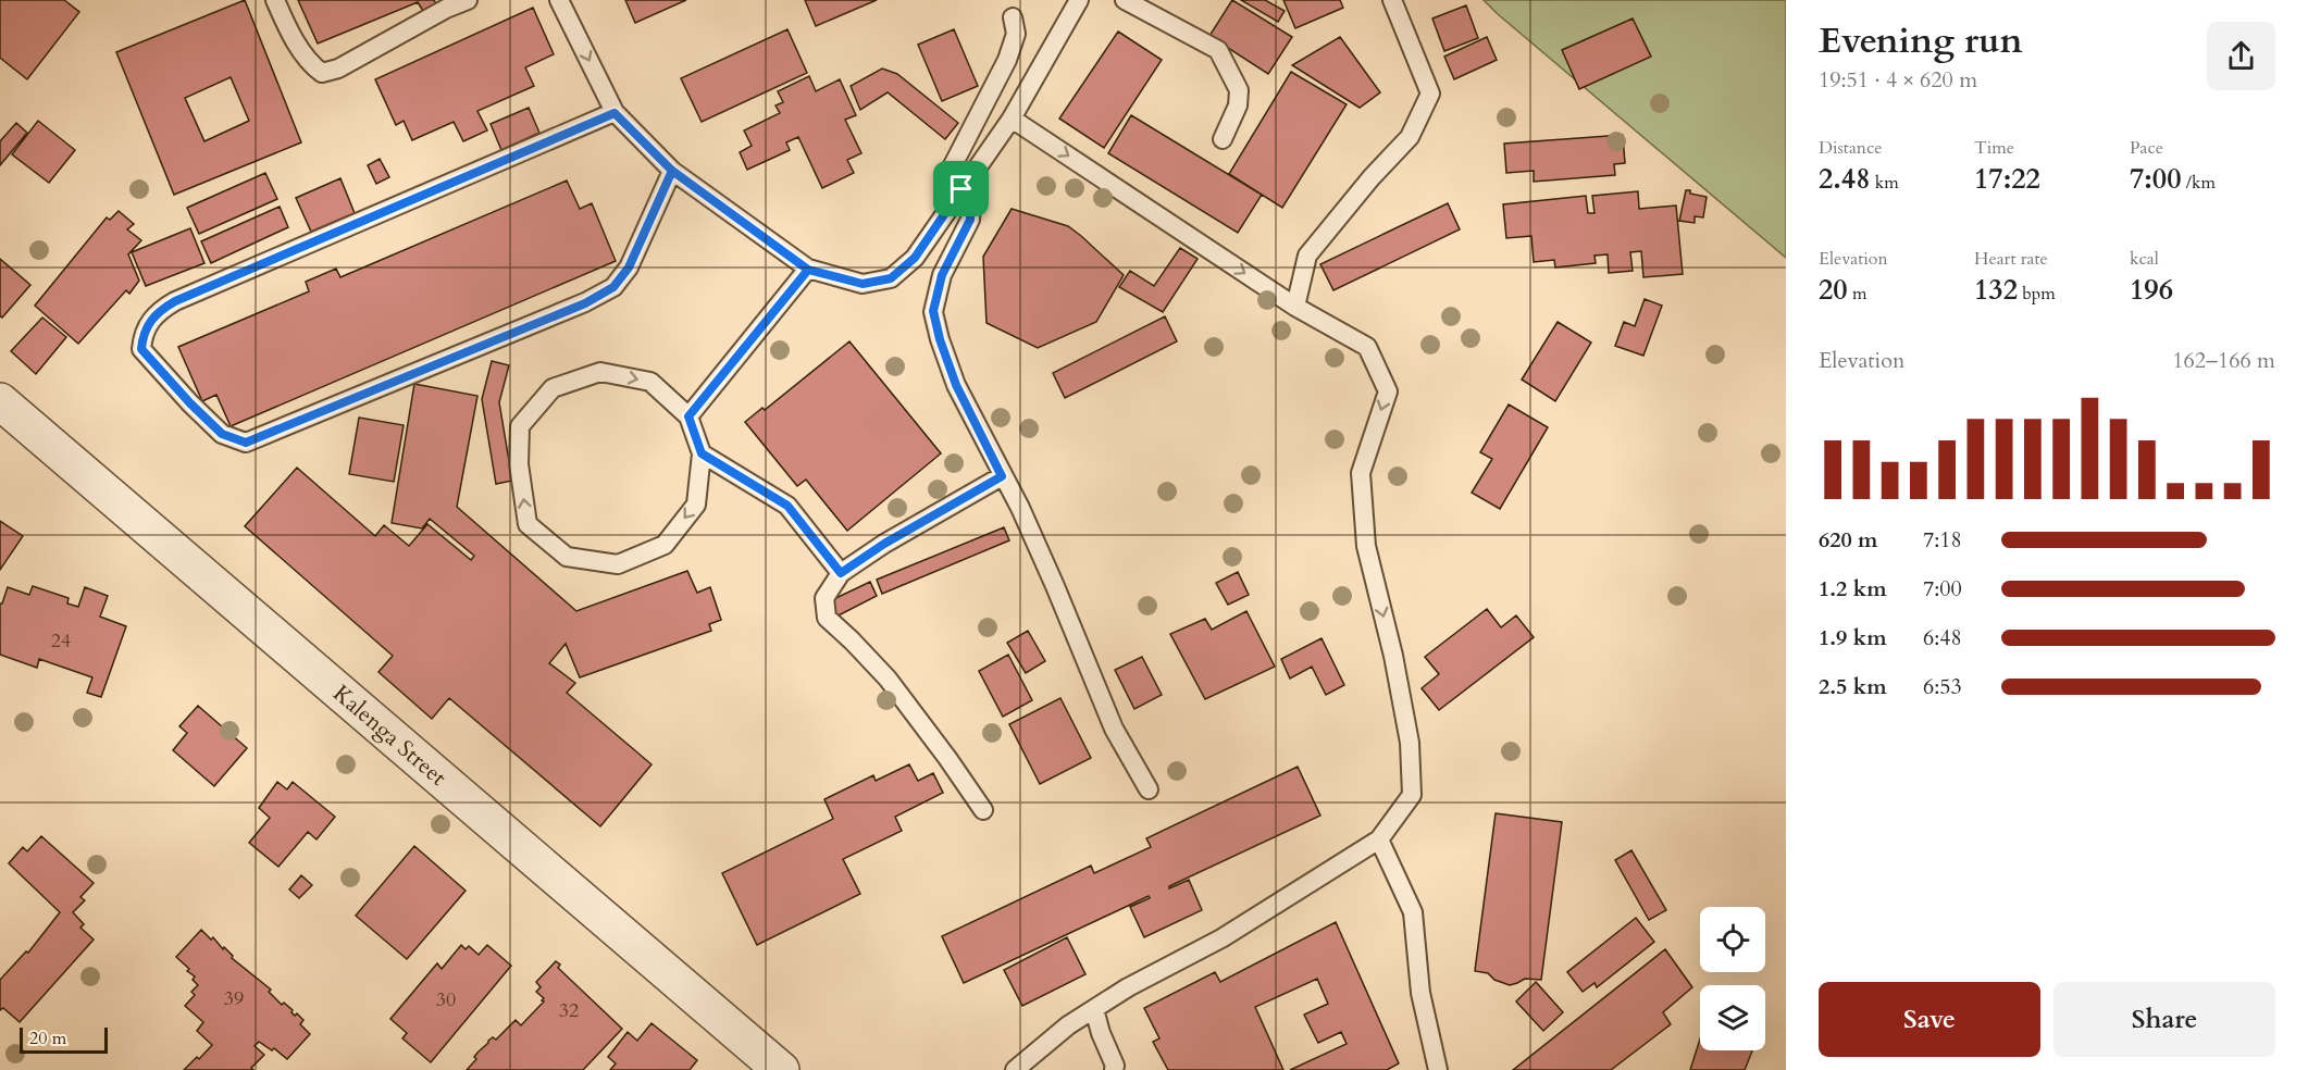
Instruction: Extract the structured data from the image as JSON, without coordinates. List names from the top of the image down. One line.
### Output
{"streets":{"street":["Kalenga Street"]},"house_numbers":["24","39","30","32"],"scale_bar":"20 m","page":{"heading":["Evening run","19:51 · 4 × 620 m"],"stats":[["Distance","2.48 km"],["Time","17:22"],["Pace","7:00 /km"],["Elevation","20 m"],["Heart rate","132 bpm"],["kcal","196"]],"chart":["Elevation","162–166 m"],"list":[{"name":"620 m","note":"7:18"},{"name":"1.2 km","note":"7:00"},{"name":"1.9 km","note":"6:48"},{"name":"2.5 km","note":"6:53"}],"buttons":["Save","Share"],"scale":"20 m"}}
